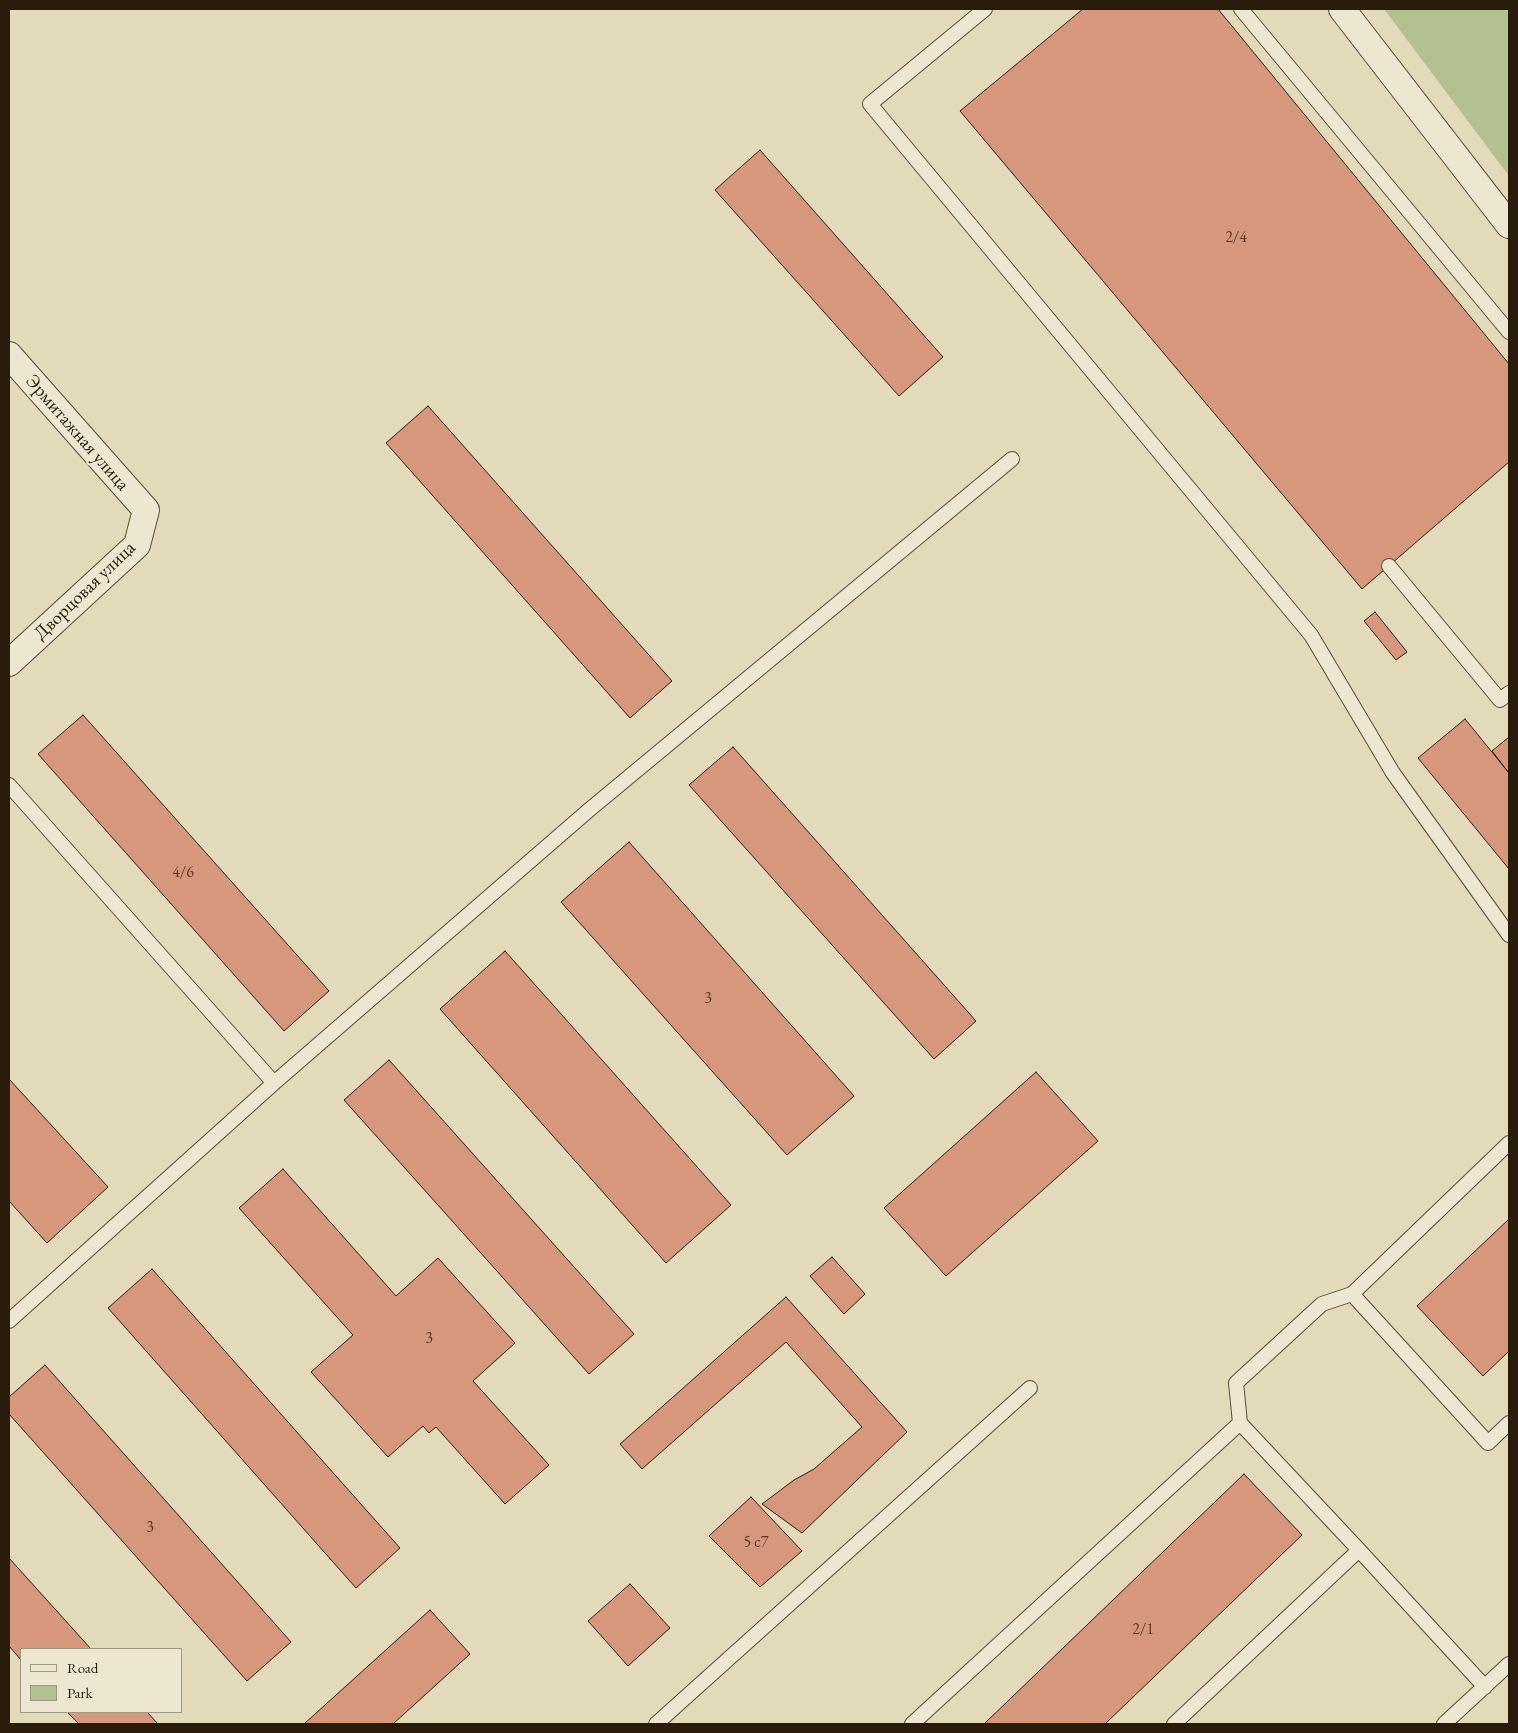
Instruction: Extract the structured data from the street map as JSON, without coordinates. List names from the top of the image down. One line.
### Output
{"streets":{"street":["Эрмитажная улица","Дворцовая улица"]},"crossings":[["Эрмитажная улица","Дворцовая улица"]],"house_numbers":["2/4","4/6","3","3","3","5 с7","2/1"],"legend":["Road","Park"]}
